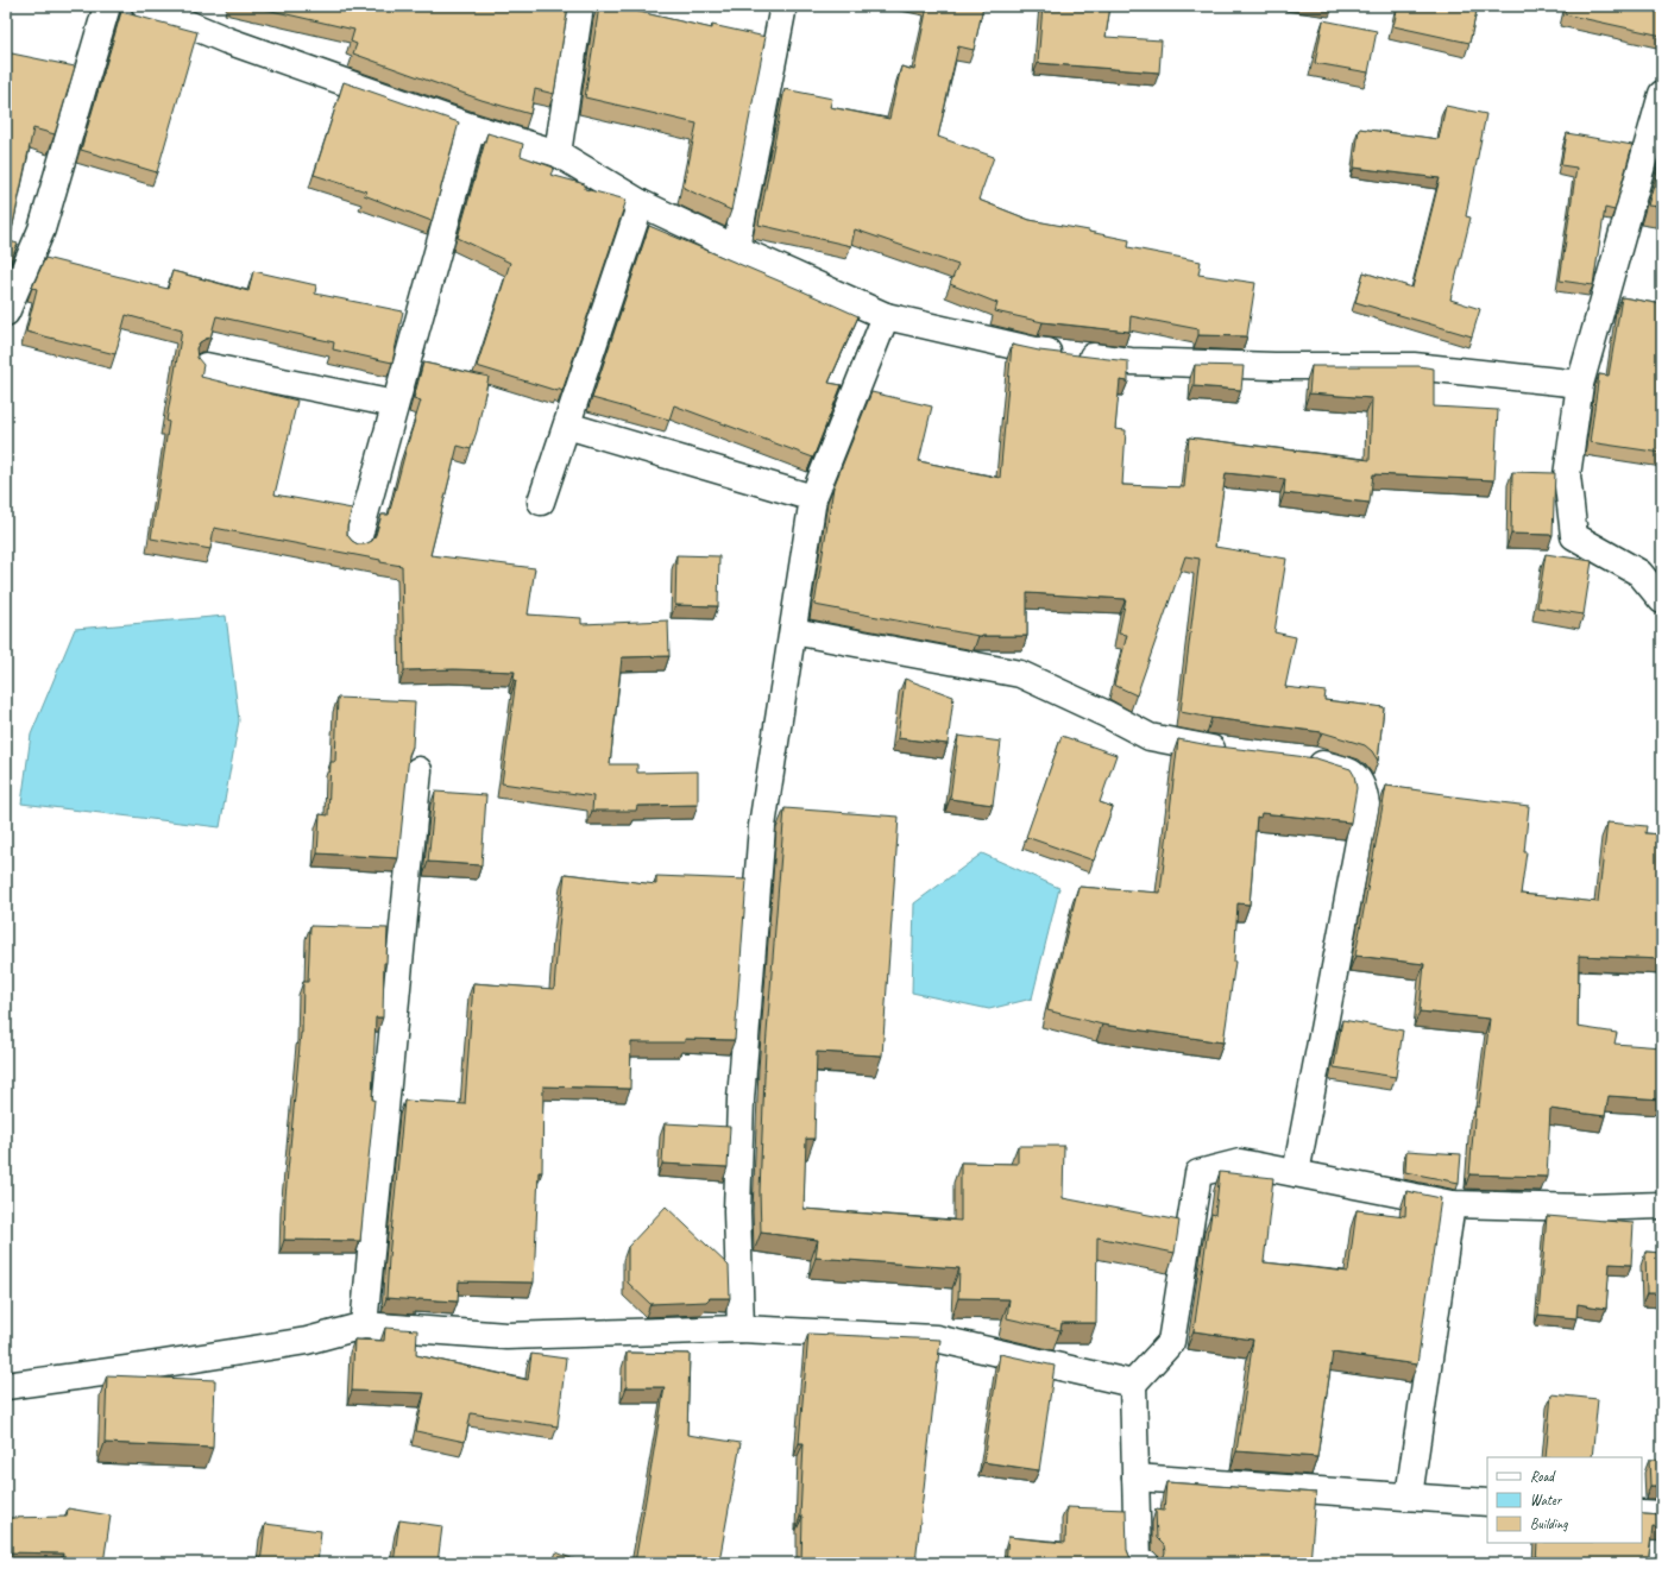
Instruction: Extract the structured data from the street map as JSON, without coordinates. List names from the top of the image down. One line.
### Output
{"legend":["Road","Water","Building"]}
